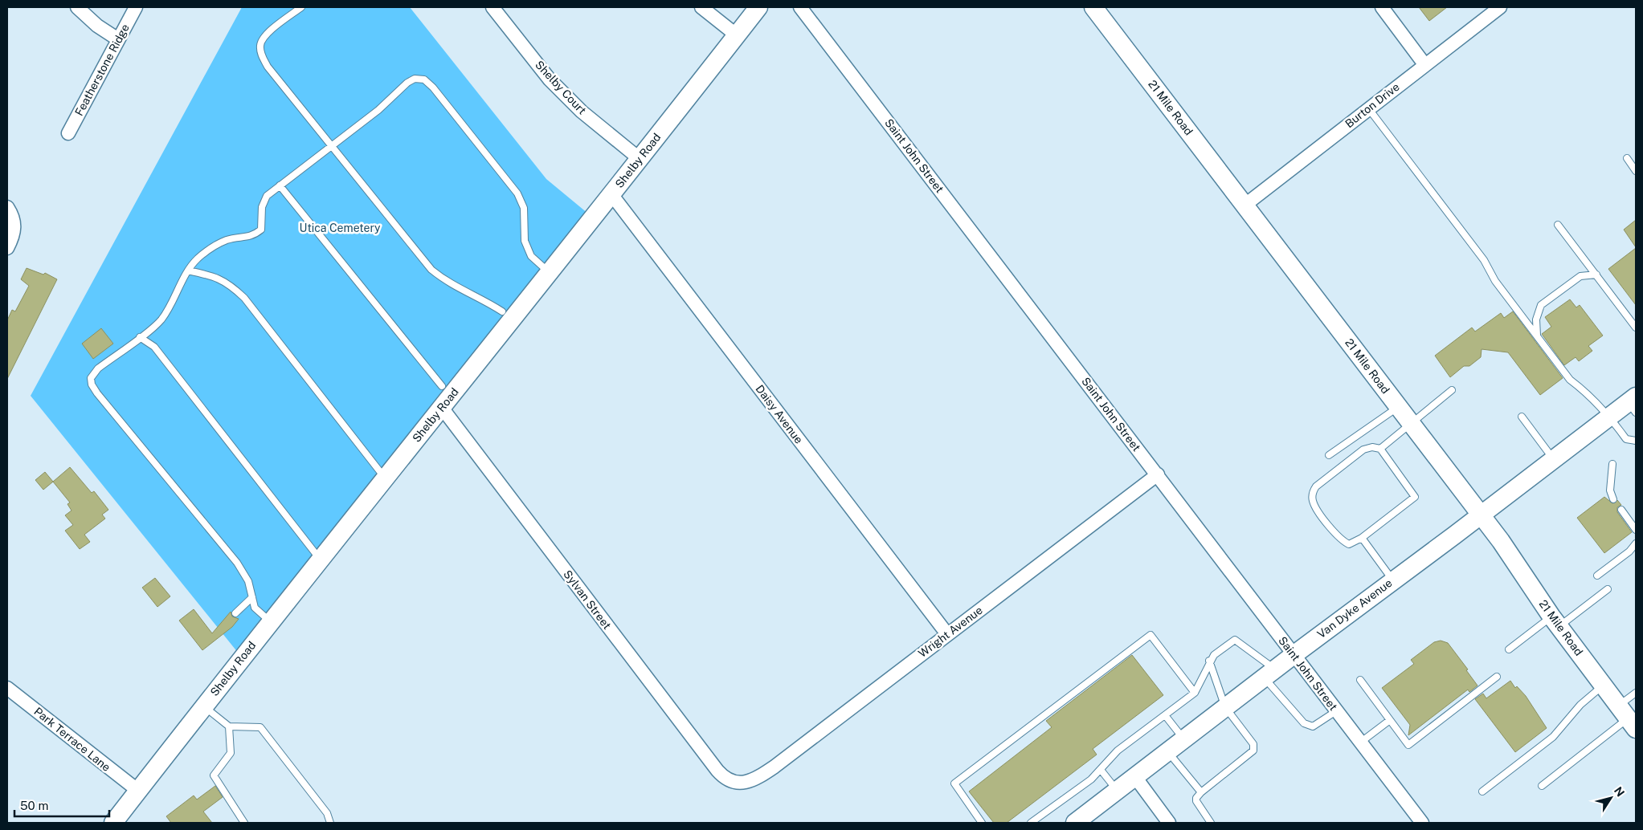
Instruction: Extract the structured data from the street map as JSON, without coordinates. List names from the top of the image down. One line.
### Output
{"streets":{"street":["Featherstone Ridge","Shelby Court","Burton Drive","21 Mile Road","Saint John Street","Shelby Road","Daisy Avenue","Sylvan Street","Van Dyke Avenue","Wright Avenue","Park Terrace Lane"]},"crossings":[["Shelby Court","Shelby Road"],["Burton Drive","21 Mile Road"],["21 Mile Road","Van Dyke Avenue"],["Saint John Street","Van Dyke Avenue"],["Saint John Street","Wright Avenue"],["Shelby Road","Daisy Avenue"],["Shelby Road","Sylvan Street"],["Shelby Road","Park Terrace Lane"],["Daisy Avenue","Wright Avenue"],["Sylvan Street","Wright Avenue"]],"parks":["Utica Cemetery"],"scale_bar":"50 m","north":"top right"}
